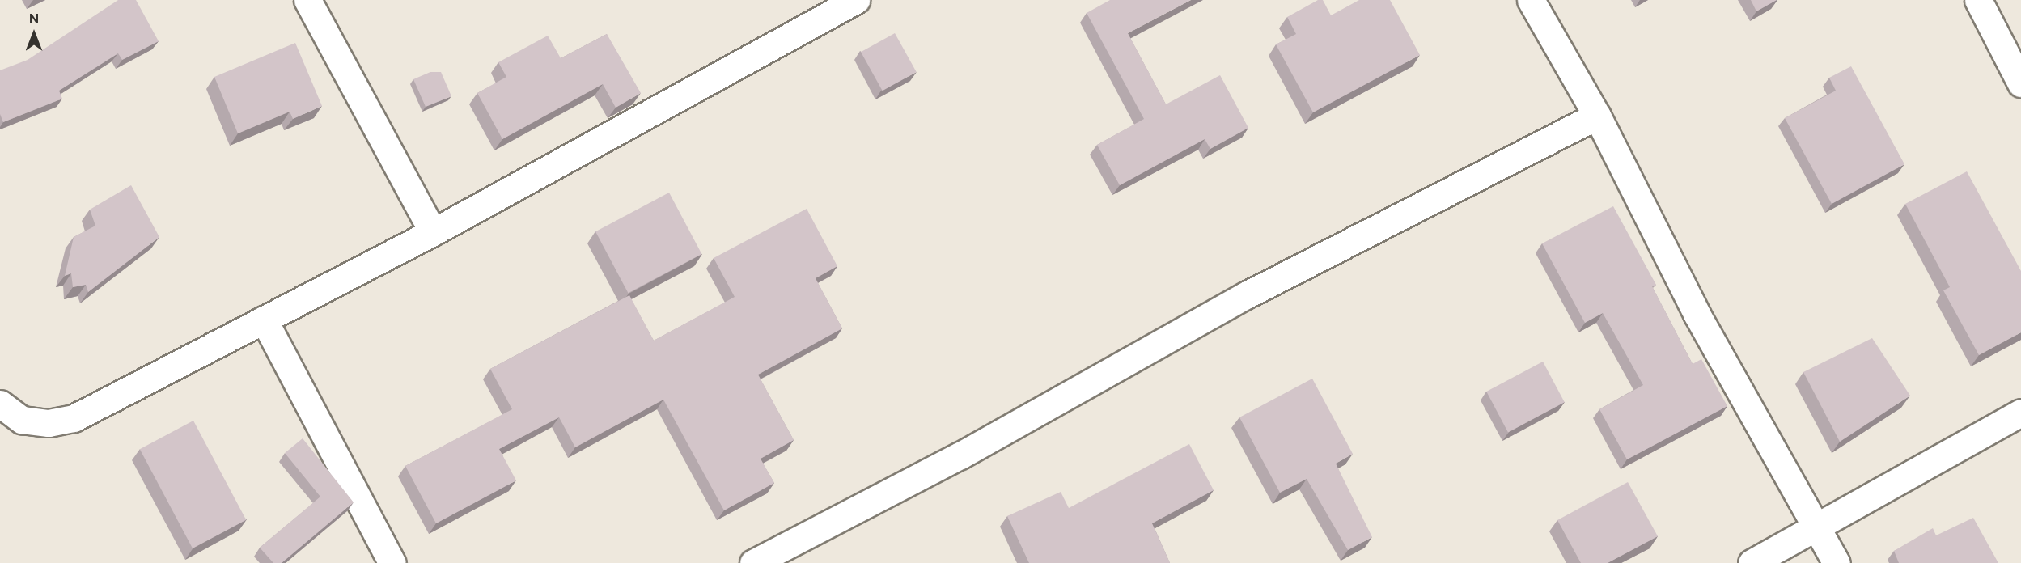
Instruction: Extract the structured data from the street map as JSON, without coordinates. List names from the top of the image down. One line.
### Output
{"north":"top"}
